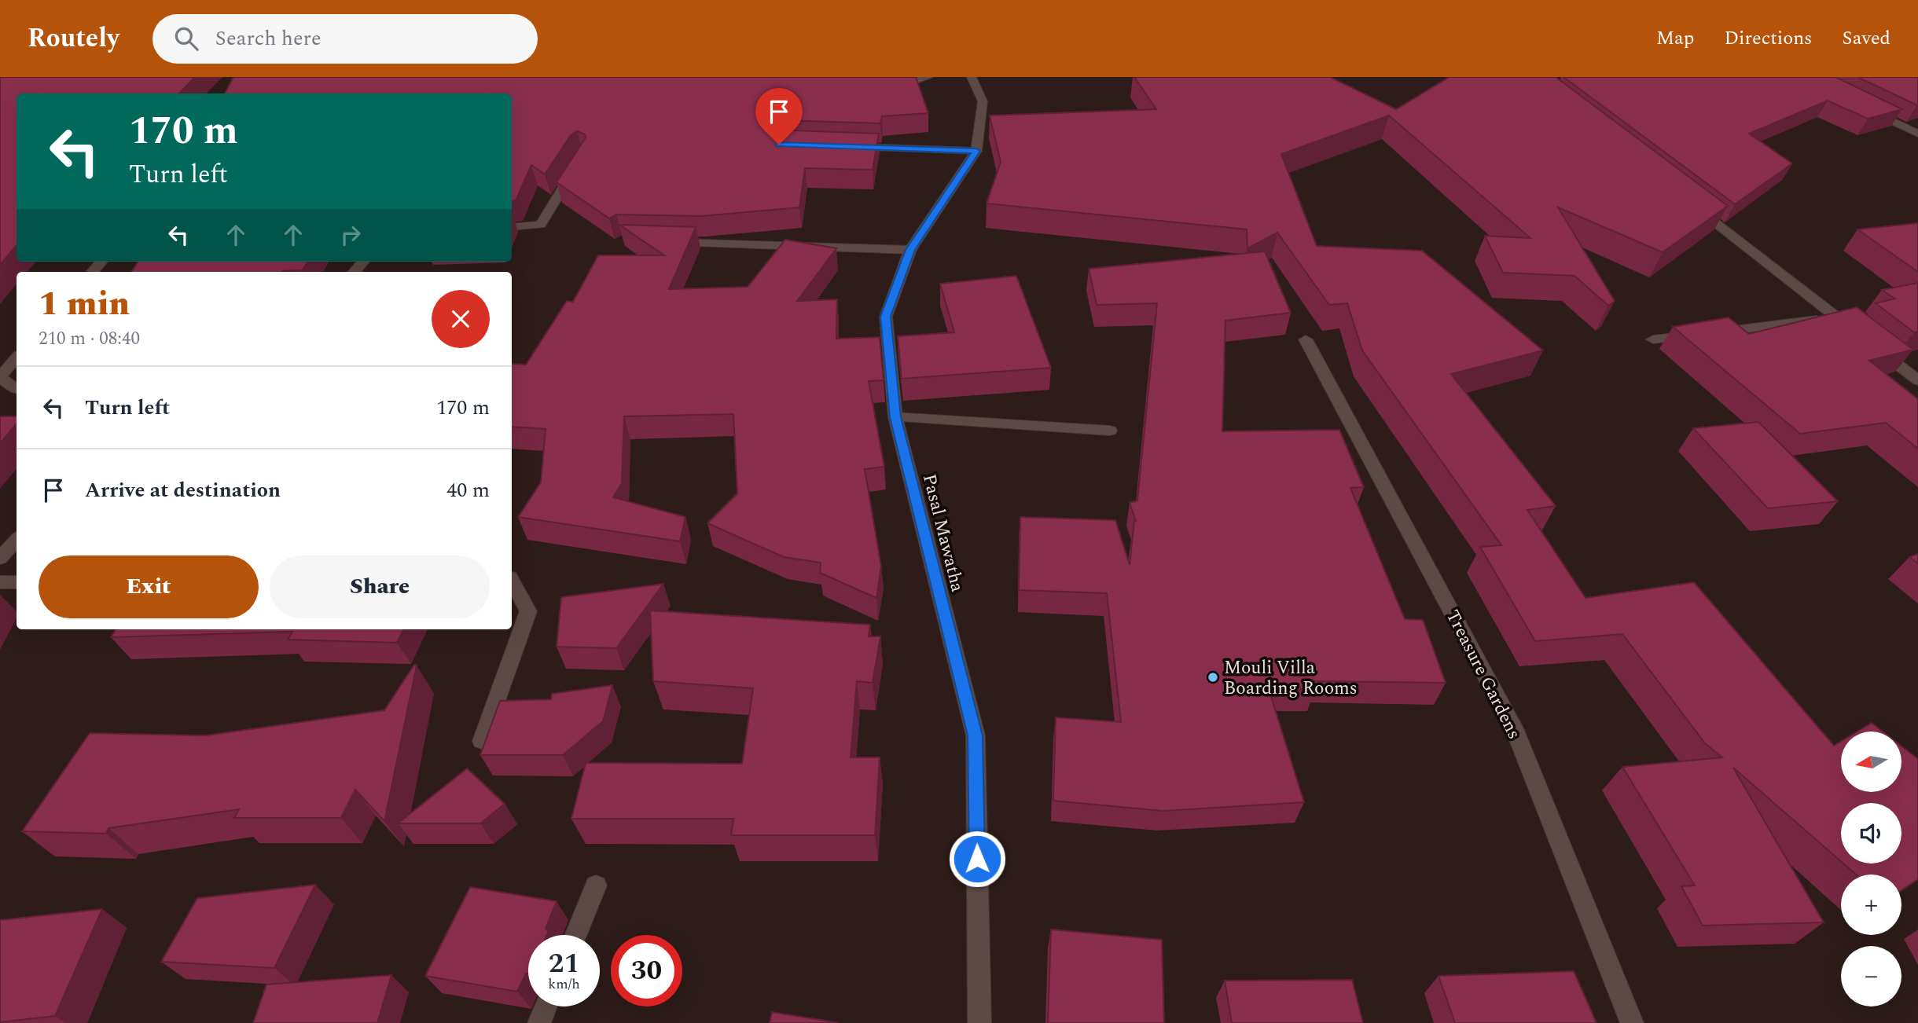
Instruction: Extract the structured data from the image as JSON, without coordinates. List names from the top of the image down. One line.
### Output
{"streets":{"street":["Pasal Mawatha","Treasure Gardens"]},"places":["Mouli Villa Boarding Rooms"],"north":"left","page":{"header":"Routely","search":"Search here","nav":["Map","Directions","Saved"],"turn":["170 m","Turn left"],"heading":["1 min","210 m · 08:40"],"list":[{"name":"Turn left","value":"170 m"},{"name":"Arrive at destination","value":"40 m"}],"buttons":["Exit","Share"],"map_buttons":["+","−"],"speed":"21 km/h","limit":"30"}}
